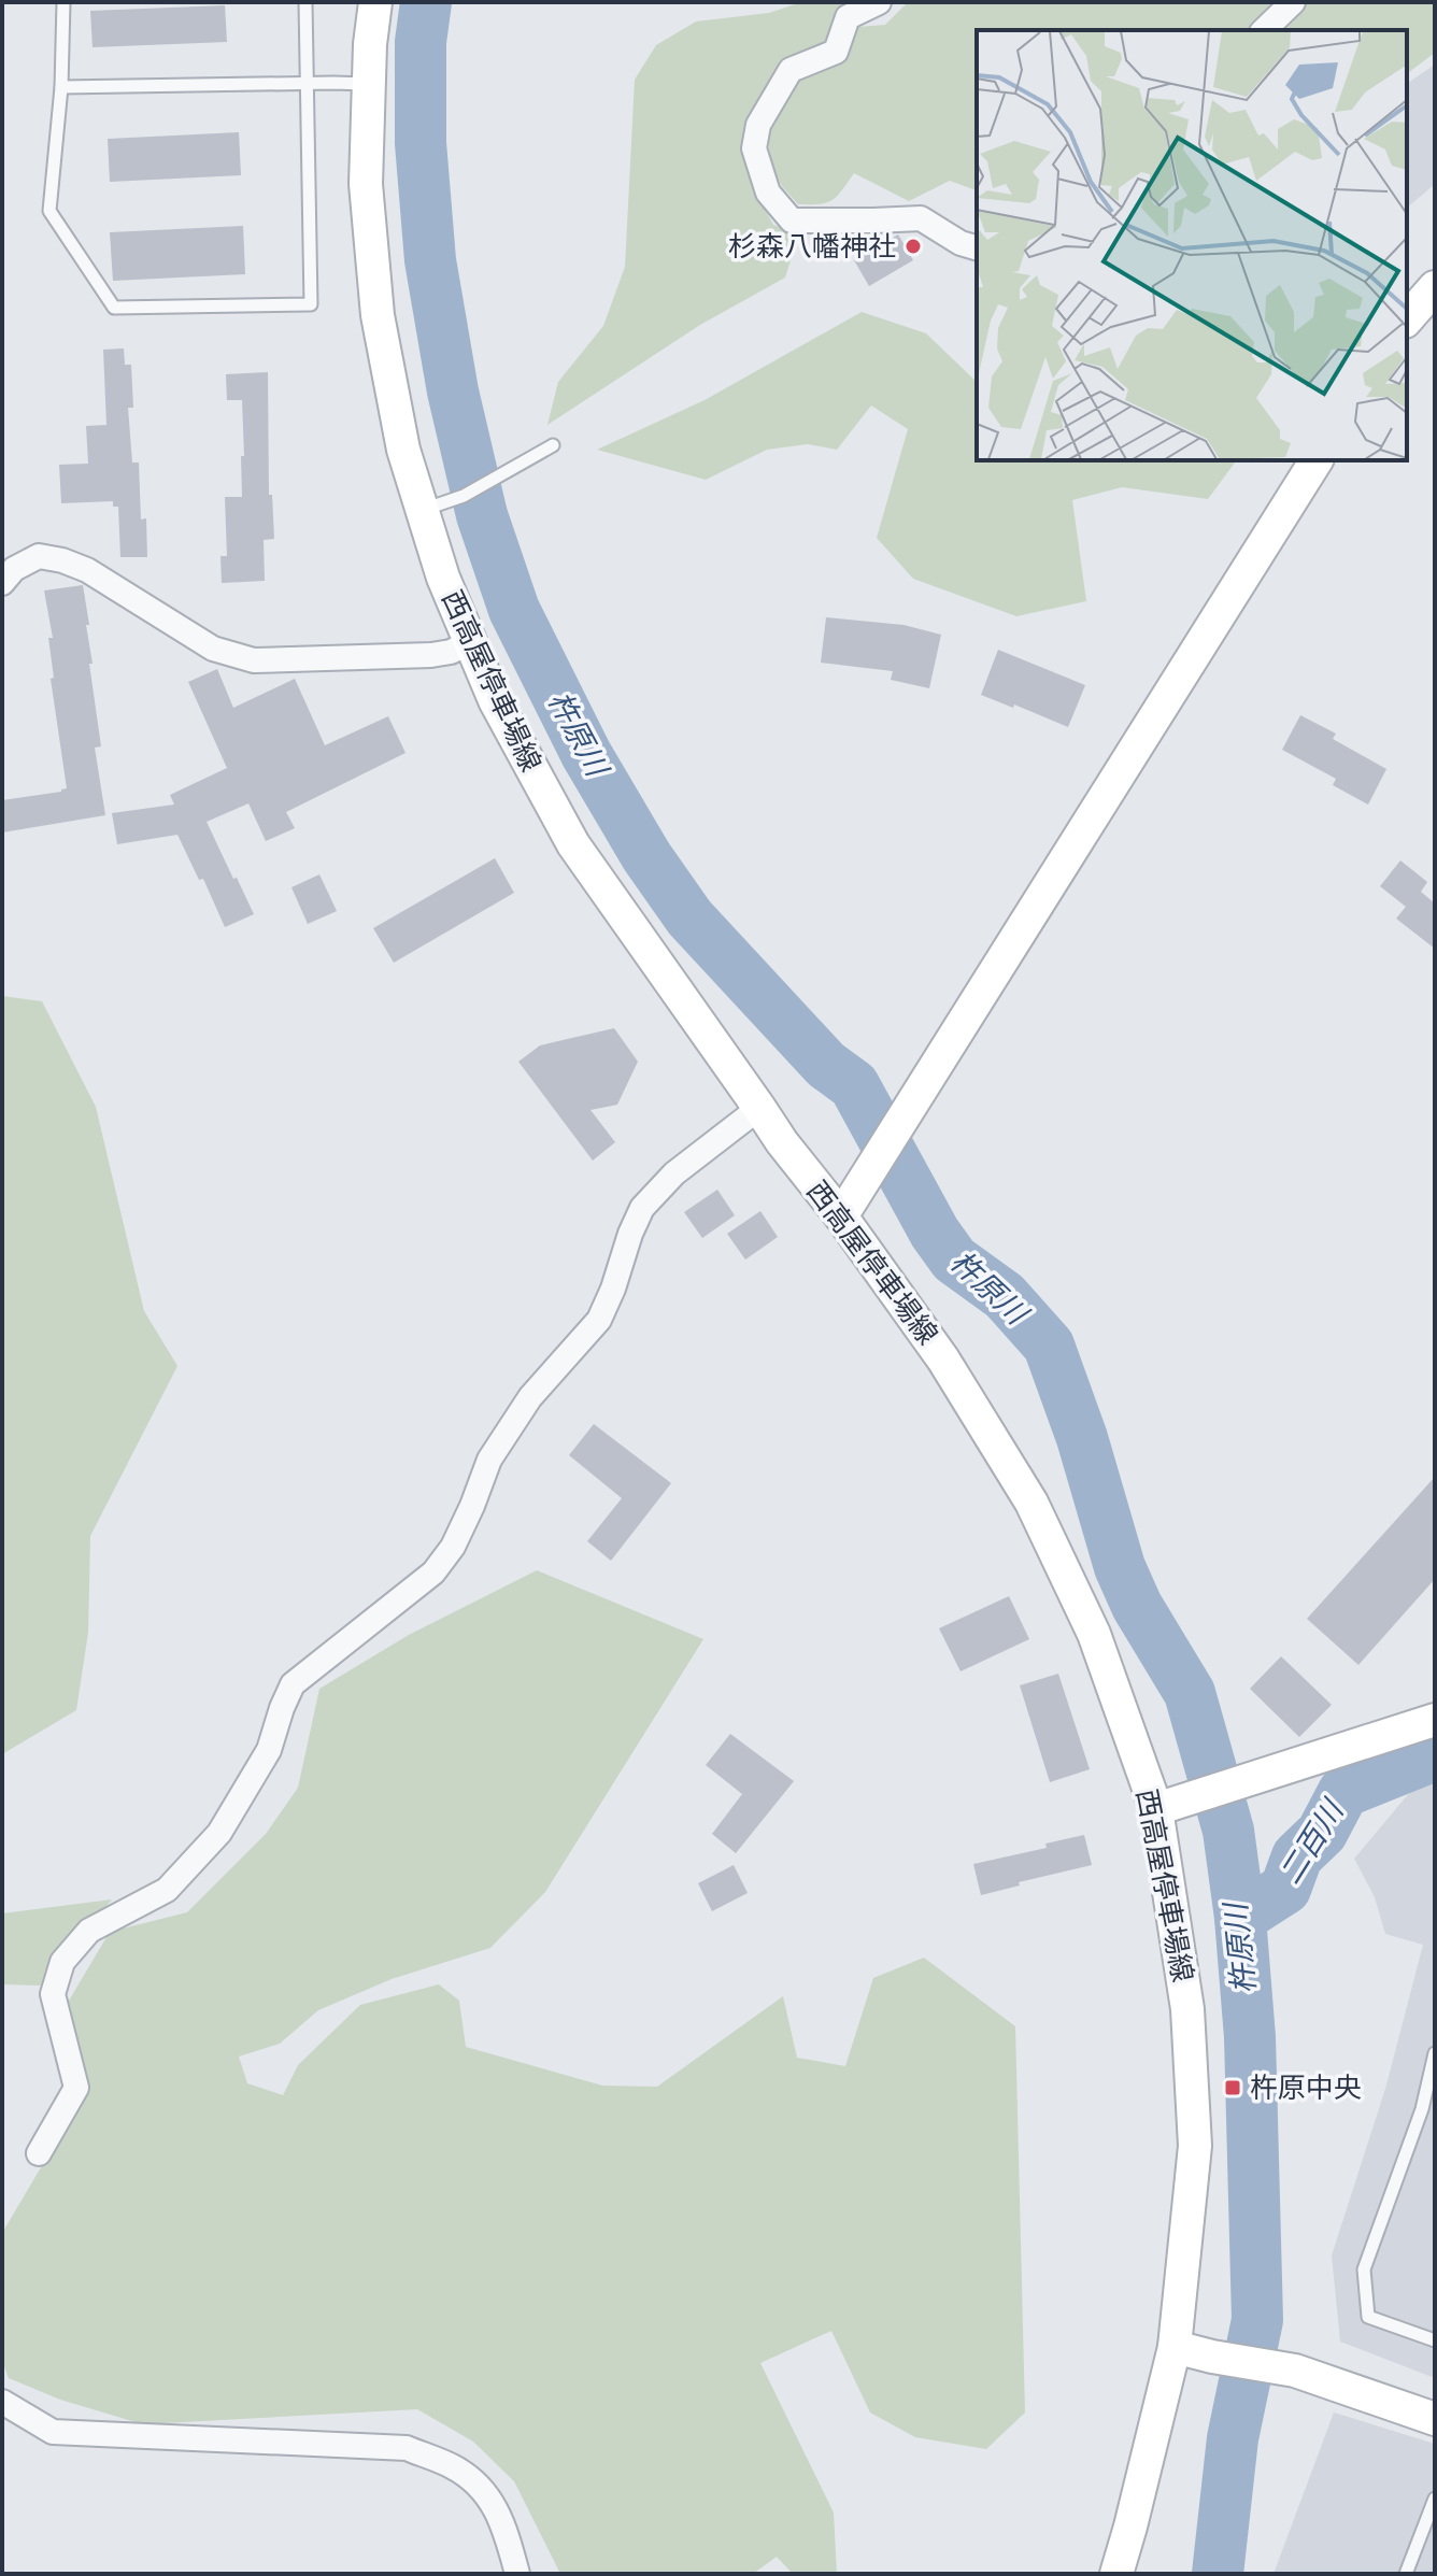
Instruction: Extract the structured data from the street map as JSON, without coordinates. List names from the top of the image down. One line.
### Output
{"streets":{"main road":["西高屋停車場線"]},"water":["杵原川","二百川"],"places":{"other":["杉森八幡神社"],"transit":["杵原中央"]}}
